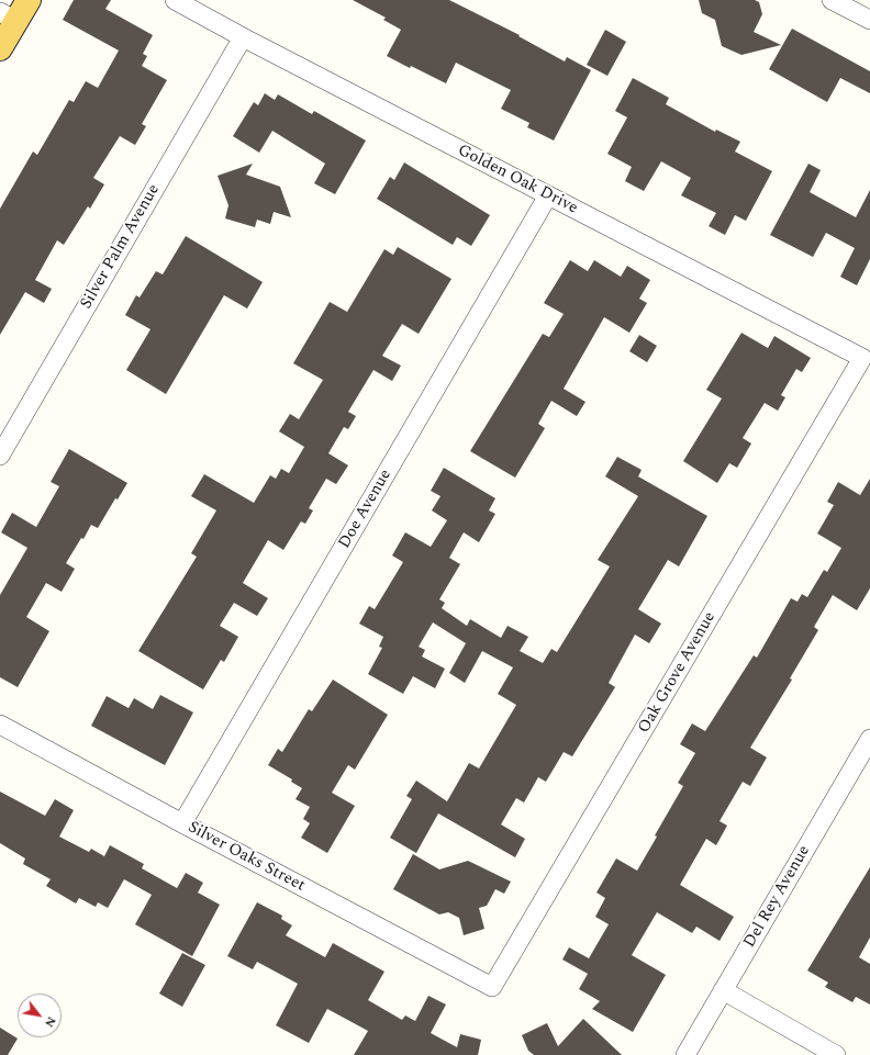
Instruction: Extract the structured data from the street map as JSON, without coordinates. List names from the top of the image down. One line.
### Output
{"streets":{"street":["Golden Oak Drive","Silver Palm Avenue","Doe Avenue","Oak Grove Avenue","Silver Oaks Street","Del Rey Avenue"]},"crossings":[["Golden Oak Drive","Silver Palm Avenue"],["Golden Oak Drive","Doe Avenue"],["Golden Oak Drive","Oak Grove Avenue"],["Doe Avenue","Silver Oaks Street"],["Oak Grove Avenue","Silver Oaks Street"]],"north":"bottom right"}
